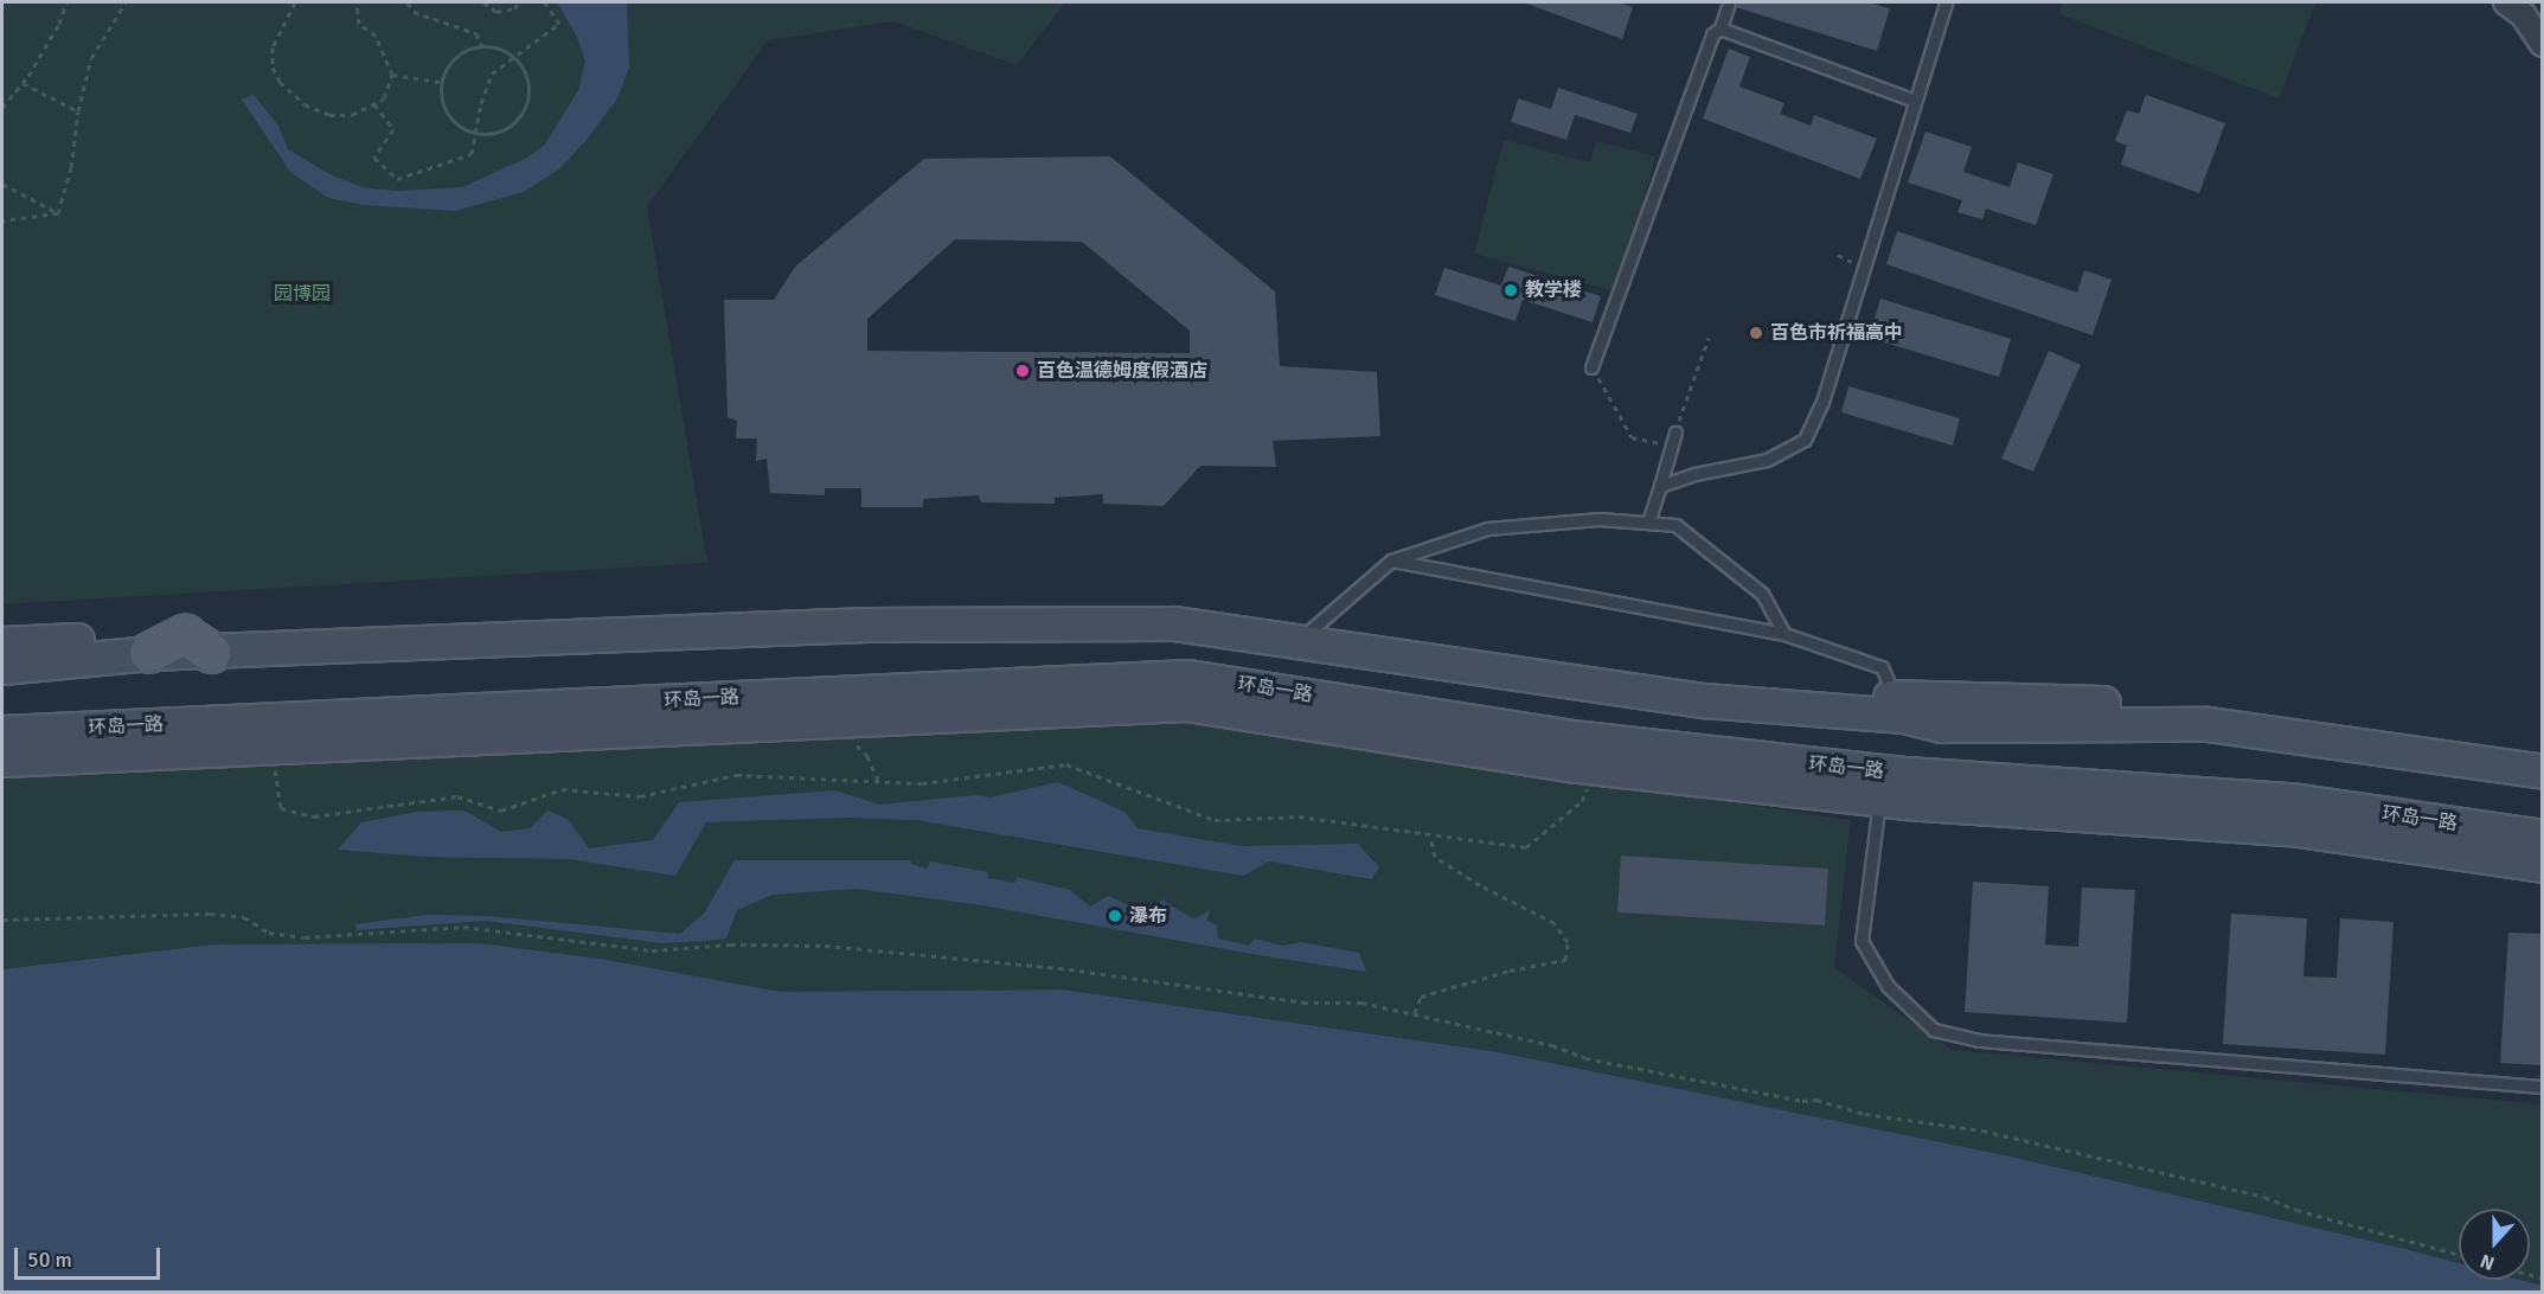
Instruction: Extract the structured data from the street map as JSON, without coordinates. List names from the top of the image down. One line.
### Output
{"streets":{"main road":["环岛一路"]},"parks":["园博园"],"places":["教学楼","百色市祈福高中","百色温德姆度假酒店","瀑布"],"scale_bar":"50 m","north":"bottom"}
